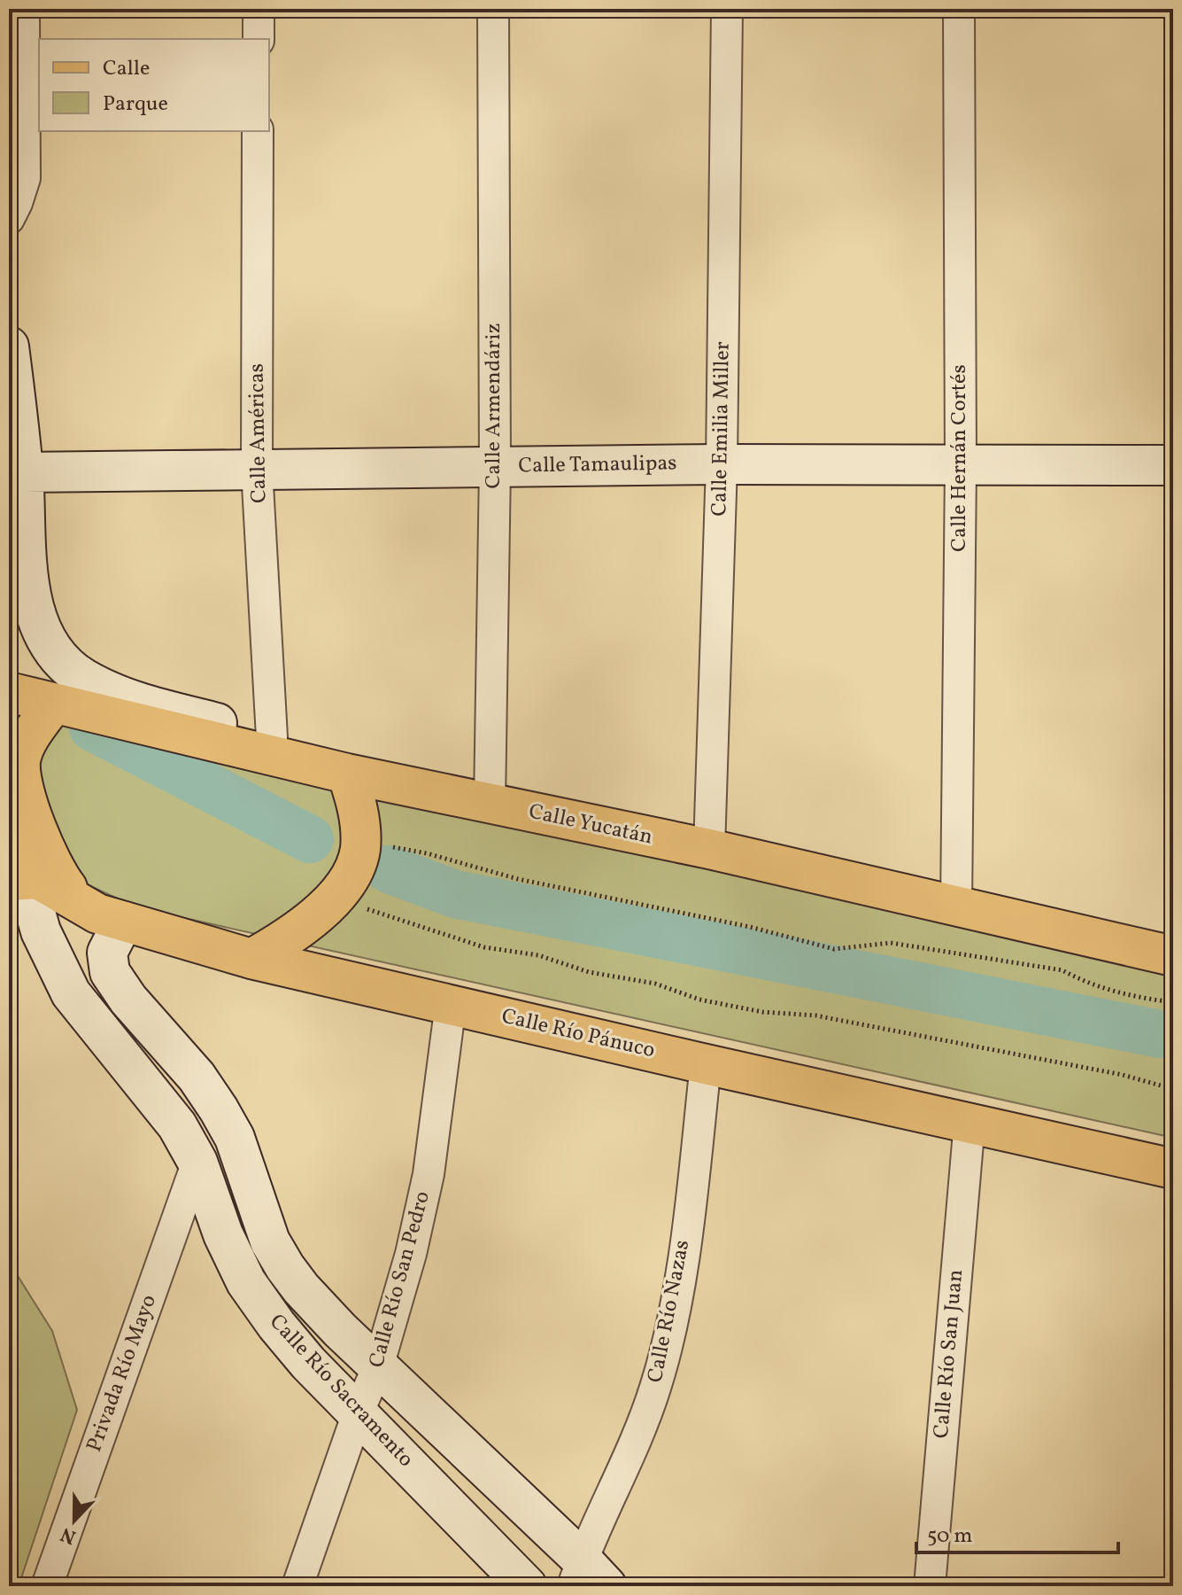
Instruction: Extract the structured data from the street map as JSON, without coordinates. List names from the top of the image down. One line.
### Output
{"streets":{"main road":["Calle Yucatán","Calle Río Pánuco"],"street":["Calle Armendáriz","Calle Emilia Miller","Calle Américas","Calle Hernán Cortés","Calle Tamaulipas","Calle Río San Pedro","Calle Río Nazas","Calle Río San Juan","Privada Río Mayo","Calle Río Sacramento"]},"crossings":[["Calle Armendáriz","Calle Tamaulipas"],["Calle Armendáriz","Calle Yucatán"],["Calle Emilia Miller","Calle Tamaulipas"],["Calle Emilia Miller","Calle Yucatán"],["Calle Américas","Calle Tamaulipas"],["Calle Hernán Cortés","Calle Tamaulipas"],["Calle Hernán Cortés","Calle Yucatán"],["Calle Río Pánuco","Calle Río San Pedro"],["Calle Río Pánuco","Calle Río Nazas"],["Calle Río Pánuco","Calle Río San Juan"],["Calle Río Pánuco","Calle Río Sacramento"],["Calle Río San Pedro","Calle Río Sacramento"],["Calle Río Nazas","Calle Río Sacramento"],["Privada Río Mayo","Calle Río Sacramento"]],"legend":["Calle","Parque"],"scale_bar":"50 m","north":"bottom"}
